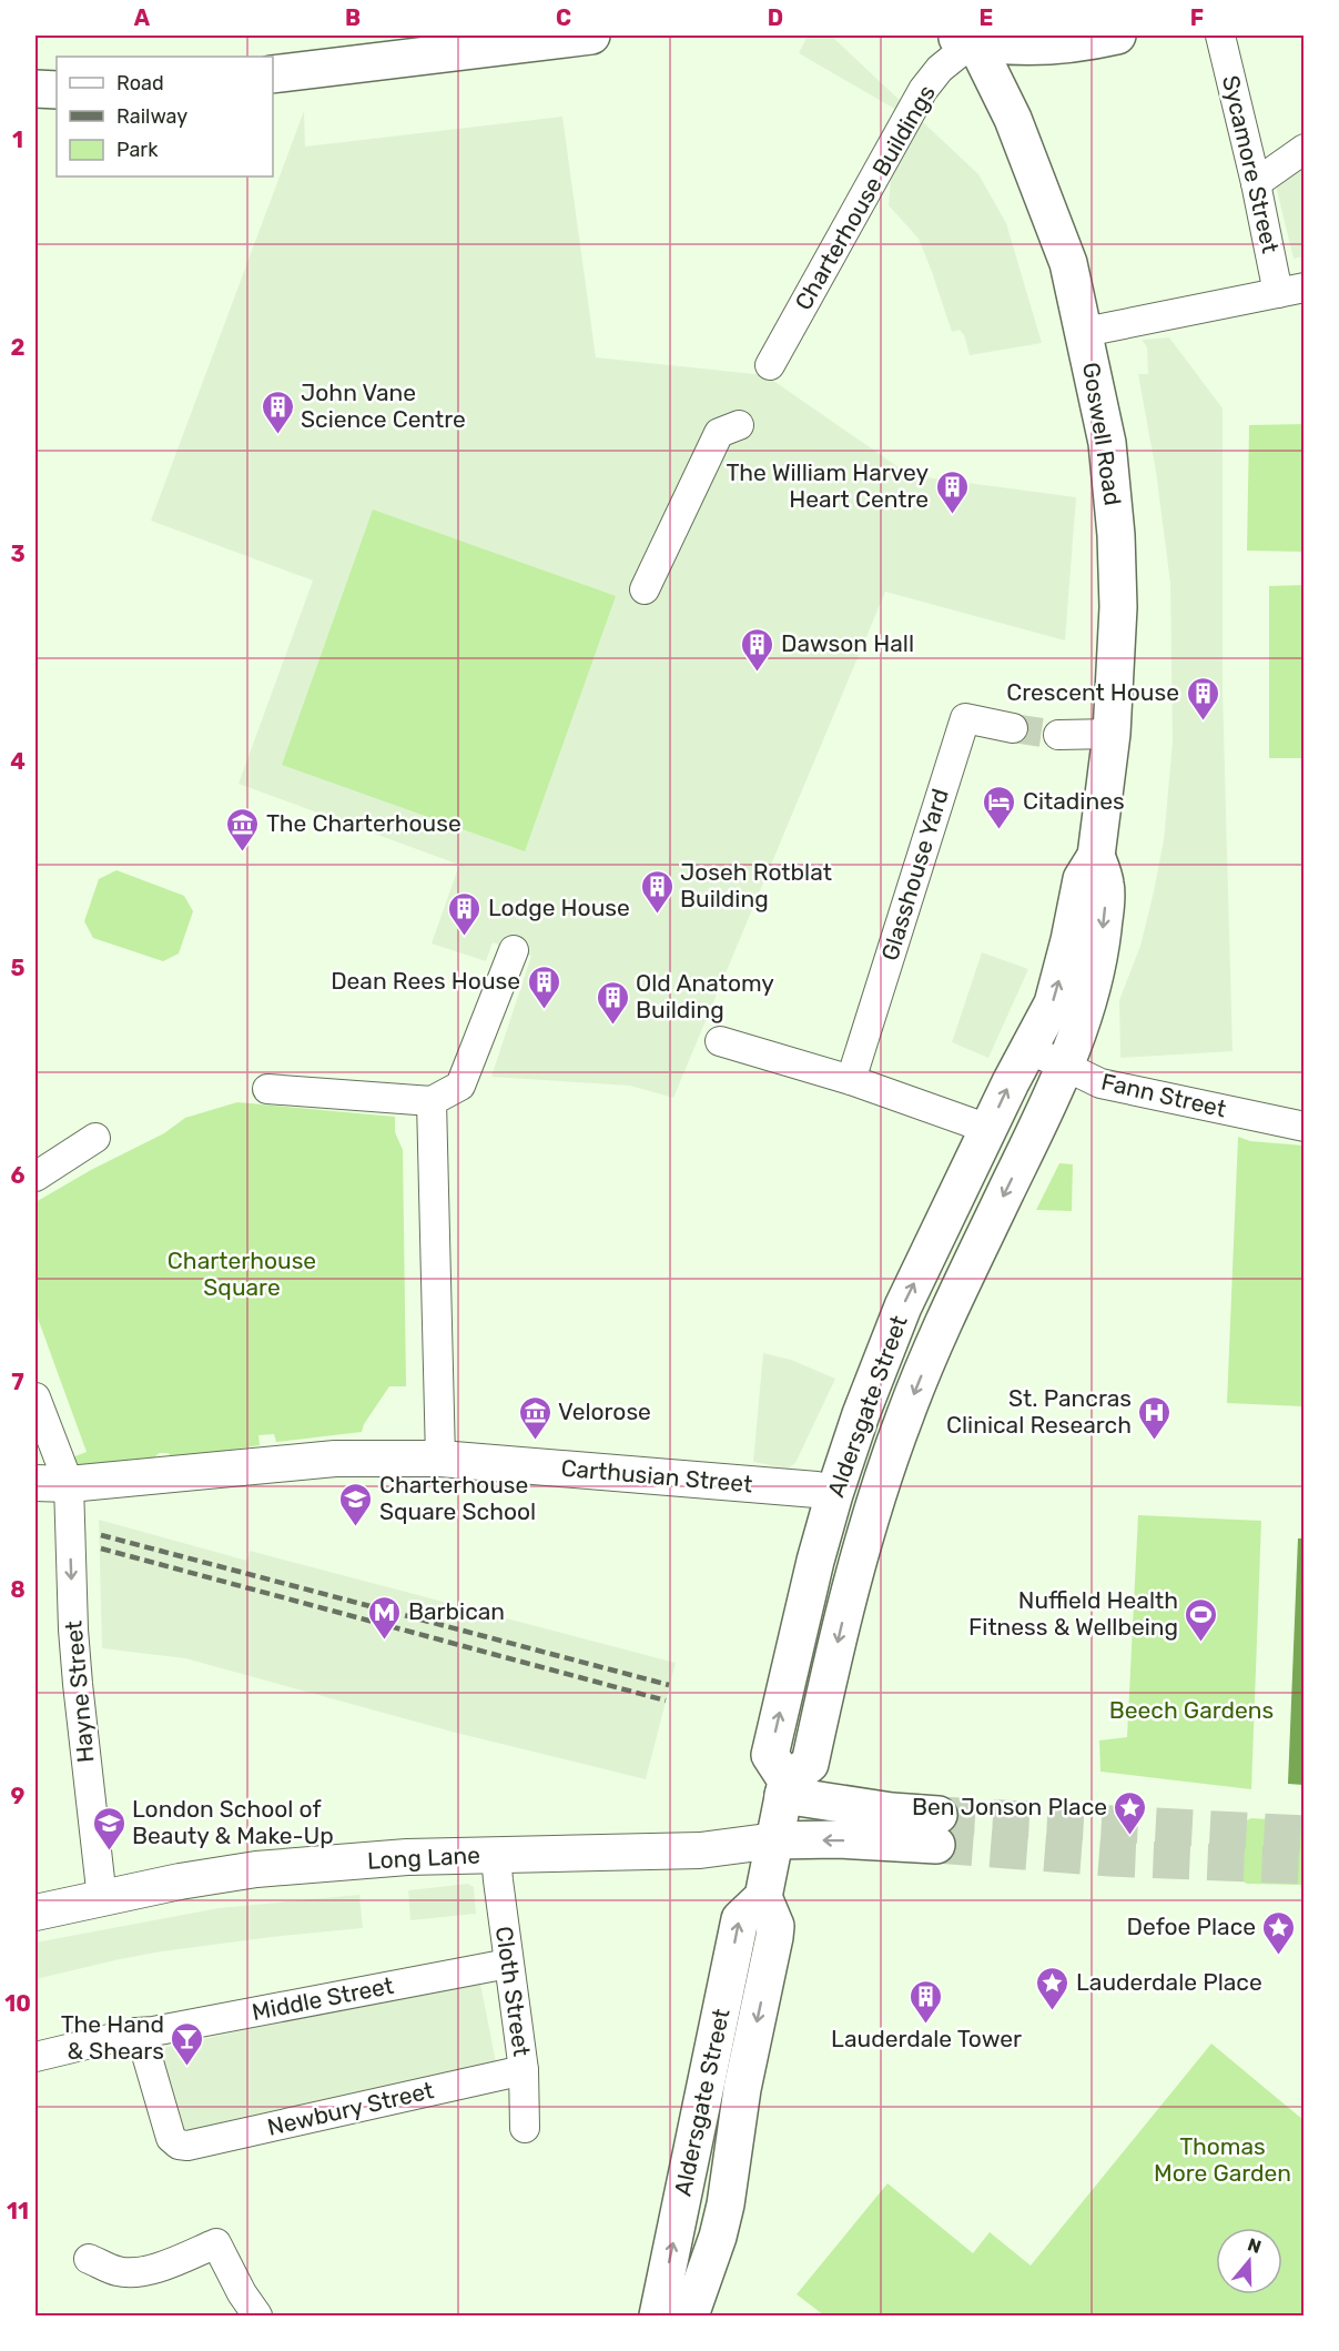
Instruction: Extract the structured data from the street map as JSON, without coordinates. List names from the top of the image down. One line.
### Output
{"streets":{"main road":["Goswell Road","Aldersgate Street"],"street":["Sycamore Street","Charterhouse Buildings","Glasshouse Yard","Fann Street","Carthusian Street","Hayne Street","Long Lane","Cloth Street","Middle Street","Newbury Street"]},"crossings":[["Charterhouse Buildings","Goswell Road"],["Goswell Road","Fann Street"],["Goswell Road","Aldersgate Street"],["Fann Street","Aldersgate Street"],["Aldersgate Street","Carthusian Street"],["Hayne Street","Long Lane"],["Long Lane","Cloth Street"],["Cloth Street","Middle Street"],["Cloth Street","Newbury Street"],["Middle Street","Newbury Street"]],"one_way":["Hayne Street"],"parks":["Charterhouse Square","Beech Gardens","Thomas More Garden"],"places":{"building":["John Vane Science Centre","The William Harvey Heart Centre","Dawson Hall","Crescent House","Joseh Rotblat Building","Lodge House","Dean Rees House","Old Anatomy Building","Lauderdale Tower"],"hotel":["Citadines"],"museum":["The Charterhouse","Velorose"],"hospital":["St. Pancras Clinical Research"],"school or university":["Charterhouse Square School","London School of Beauty & Make-Up"],"metro station":["Barbican"],"sports":["Nuffield Health Fitness & Wellbeing"],"place":["Ben Jonson Place","Defoe Place","Lauderdale Place"],"bar":["The Hand & Shears"]},"legend":["Road","Railway","Park"],"north":"top","grid":{"columns":["A","B","C","D","E","F"],"rows":["1","2","3","4","5","6","7","8","9","10","11"]}}
